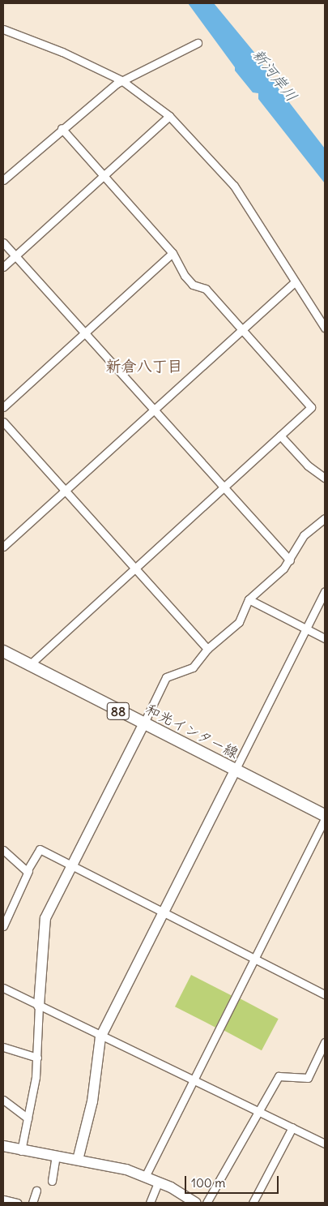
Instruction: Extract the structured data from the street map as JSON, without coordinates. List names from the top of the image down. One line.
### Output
{"streets":{"main road":["88","和光インター線"]},"districts":["新倉八丁目"],"water":["新河岸川"],"scale_bar":"100 m"}
